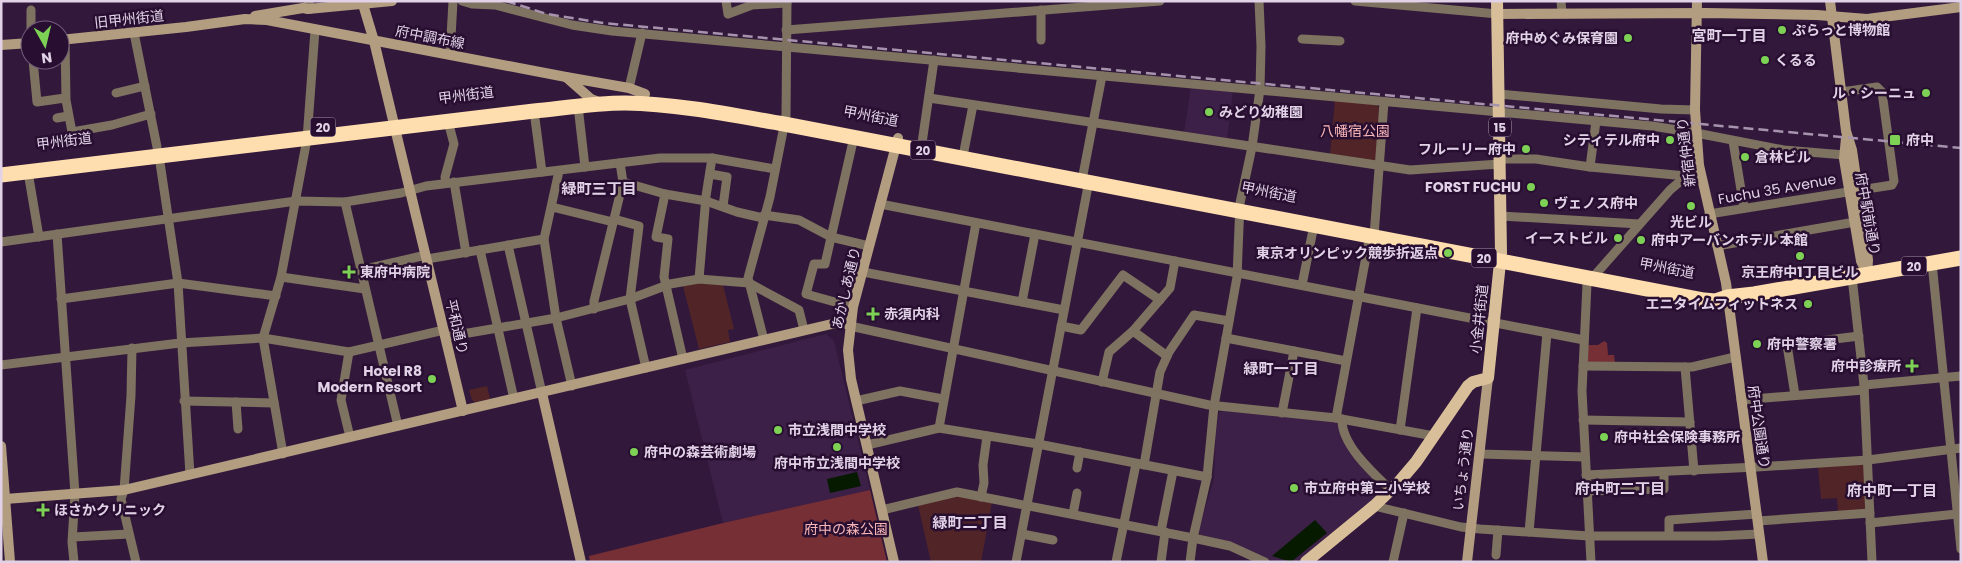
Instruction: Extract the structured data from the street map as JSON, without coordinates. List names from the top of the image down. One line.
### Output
{"streets":{"highway":["甲州街道","20"],"main road":["15","小金井街道"],"street":["旧甲州街道","府中調布線","新宿仲通り","Fuchu 35 Avenue","府中駅前通り","あかしあ通り","平和通り","府中公園通り","いちょう通り"]},"crossings":[["旧甲州街道","府中調布線"],["府中調布線","甲州街道"],["府中調布線","平和通り"],["甲州街道","新宿仲通り"],["甲州街道","府中駅前通り"],["甲州街道","あかしあ通り"],["甲州街道","小金井街道"],["甲州街道","平和通り"],["甲州街道","府中公園通り"],["新宿仲通り","Fuchu 35 Avenue"],["新宿仲通り","府中公園通り"],["Fuchu 35 Avenue","府中駅前通り"],["小金井街道","いちょう通り"]],"districts":["宮町一丁目","緑町三丁目","緑町一丁目","府中町二丁目","府中町一丁目","緑町二丁目"],"parks":["八幡宿公園","府中の森公園"],"places":{"other":["ぷらっと博物館","府中めぐみ保育園","くるる","ル・シーニュ","みどり幼稚園","シティテル府中","フルーリー府中","倉林ビル","FORST FUCHU","ヴェノス府中","光ビル","イーストビル","府中アーバンホテル 本館","東京オリンピック競歩折返点","京王府中1丁目ビル","エニタイムフィットネス","府中警察署","Hotel R8 Modern Resort","市立浅間中学校","府中社会保険事務所","府中市立浅間中学校","府中の森芸術劇場","市立府中第二小学校"],"transit":["府中"],"health":["東府中病院","赤須内科","府中診療所","ほさかクリニック"]},"north":"bottom"}
